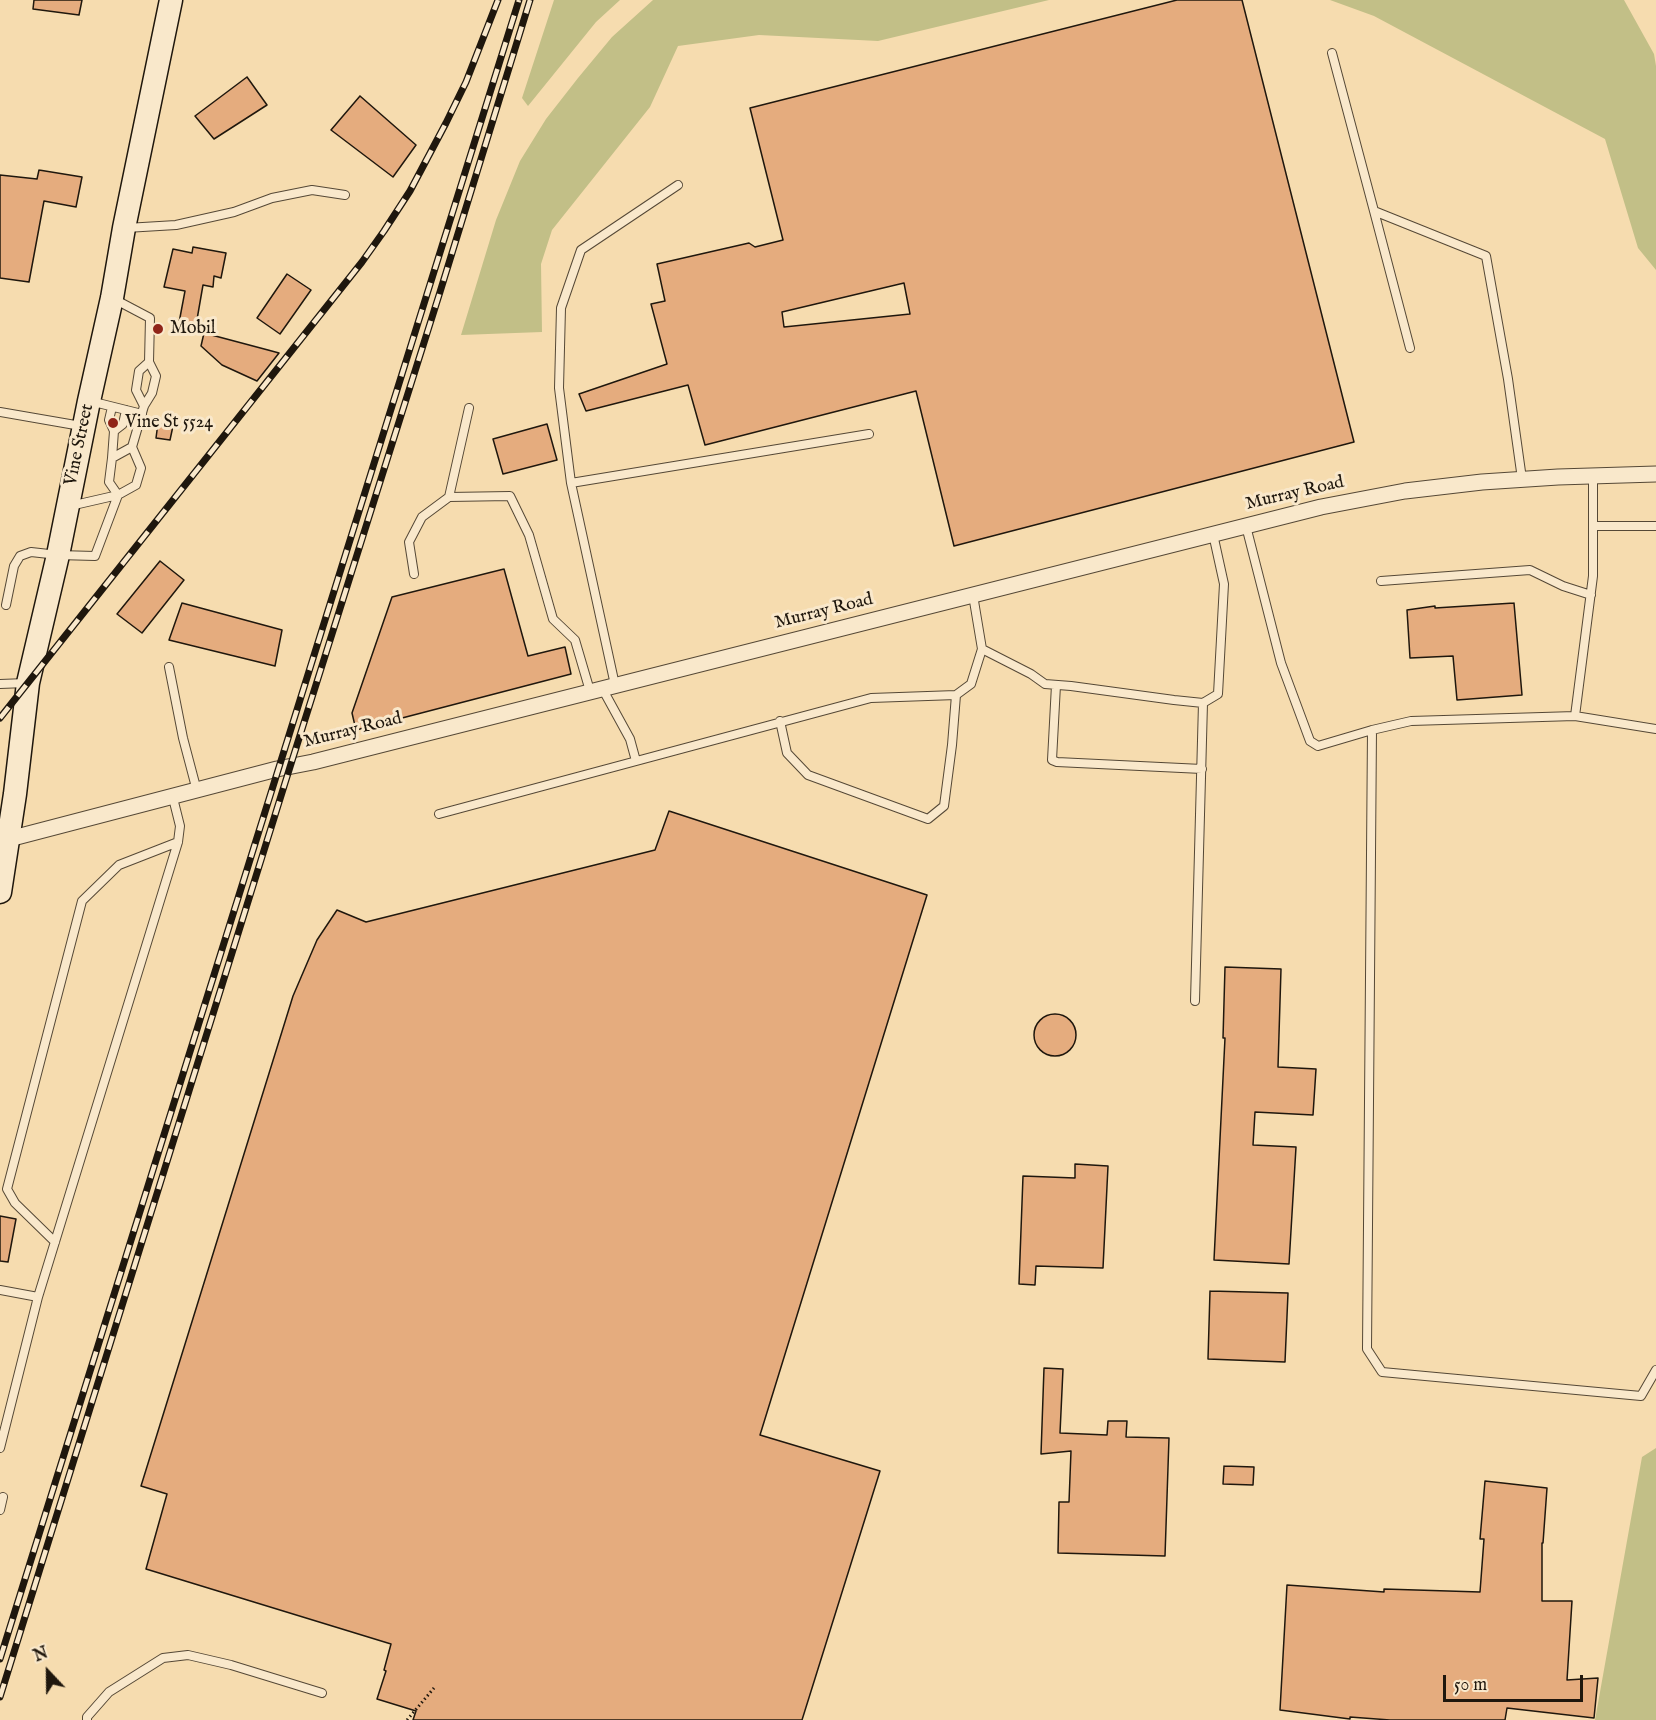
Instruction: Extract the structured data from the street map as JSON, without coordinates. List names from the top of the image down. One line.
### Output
{"streets":{"main road":["Vine Street"],"street":["Murray Road"]},"crossings":[["Vine Street","Murray Road"]],"places":["Mobil","Vine St 5524"],"scale_bar":"50 m","north":"top"}
